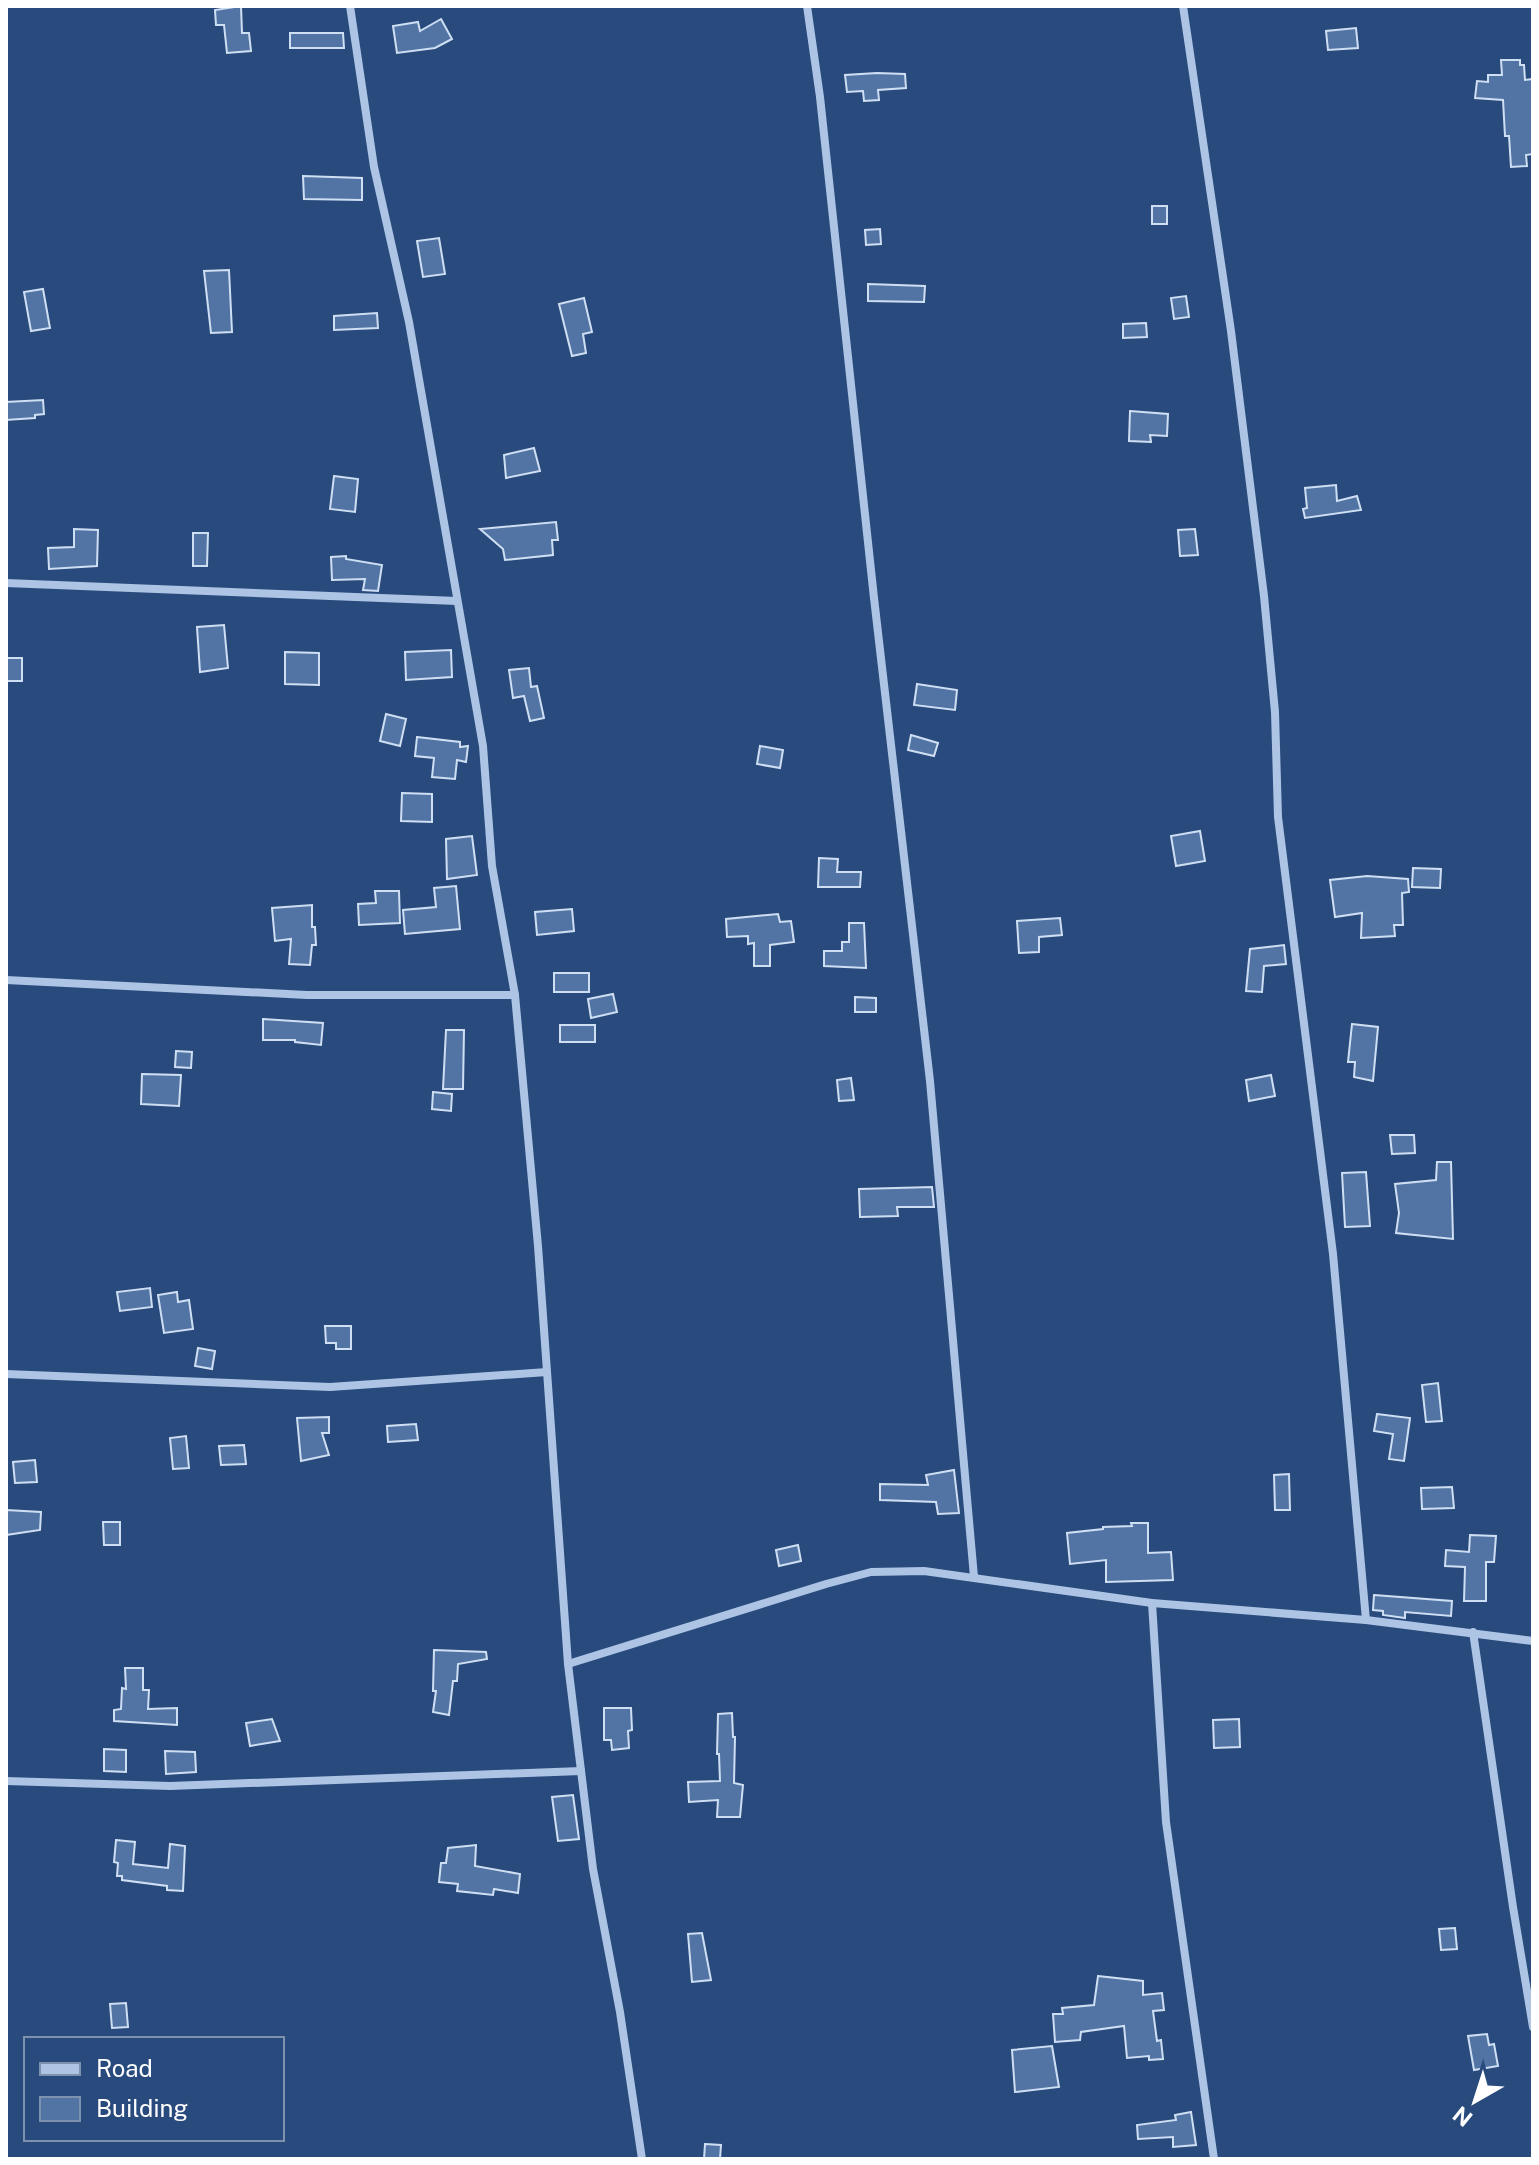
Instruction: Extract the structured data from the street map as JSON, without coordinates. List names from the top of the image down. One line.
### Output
{"legend":["Road","Building"],"north":"bottom left"}
